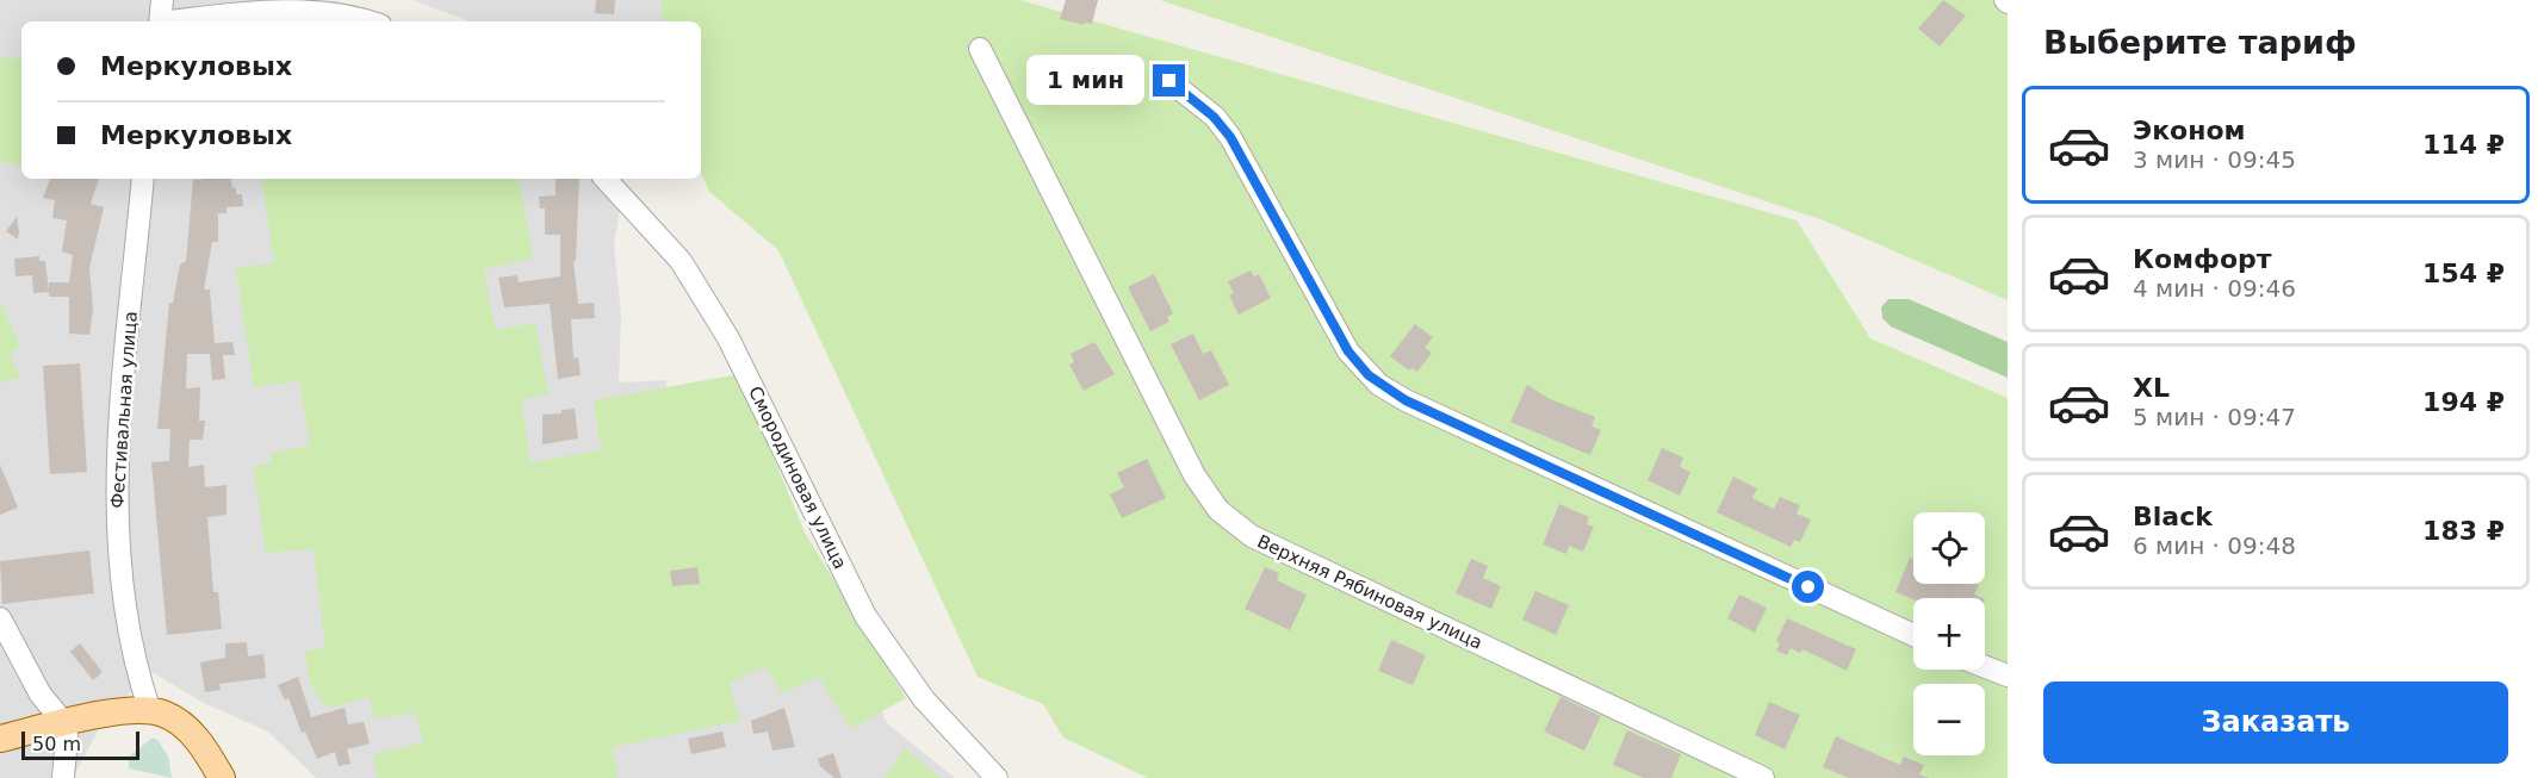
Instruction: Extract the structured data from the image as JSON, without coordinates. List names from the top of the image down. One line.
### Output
{"streets":{"street":["Фестивальная улица","Смородиновая улица","Верхняя Рябиновая улица"]},"scale_bar":"50 m","page":{"heading":"Выберите тариф","banner":["Меркуловых","Меркуловых"],"bubble":"1 мин","list":[{"name":"Эконом","note":"3 мин · 09:45","value":"114 ₽"},{"name":"Комфорт","note":"4 мин · 09:46","value":"154 ₽"},{"name":"XL","note":"5 мин · 09:47","value":"194 ₽"},{"name":"Black","note":"6 мин · 09:48","value":"183 ₽"}],"map_buttons":["+","−"],"buttons":"Заказать","scale":"50 m"}}
